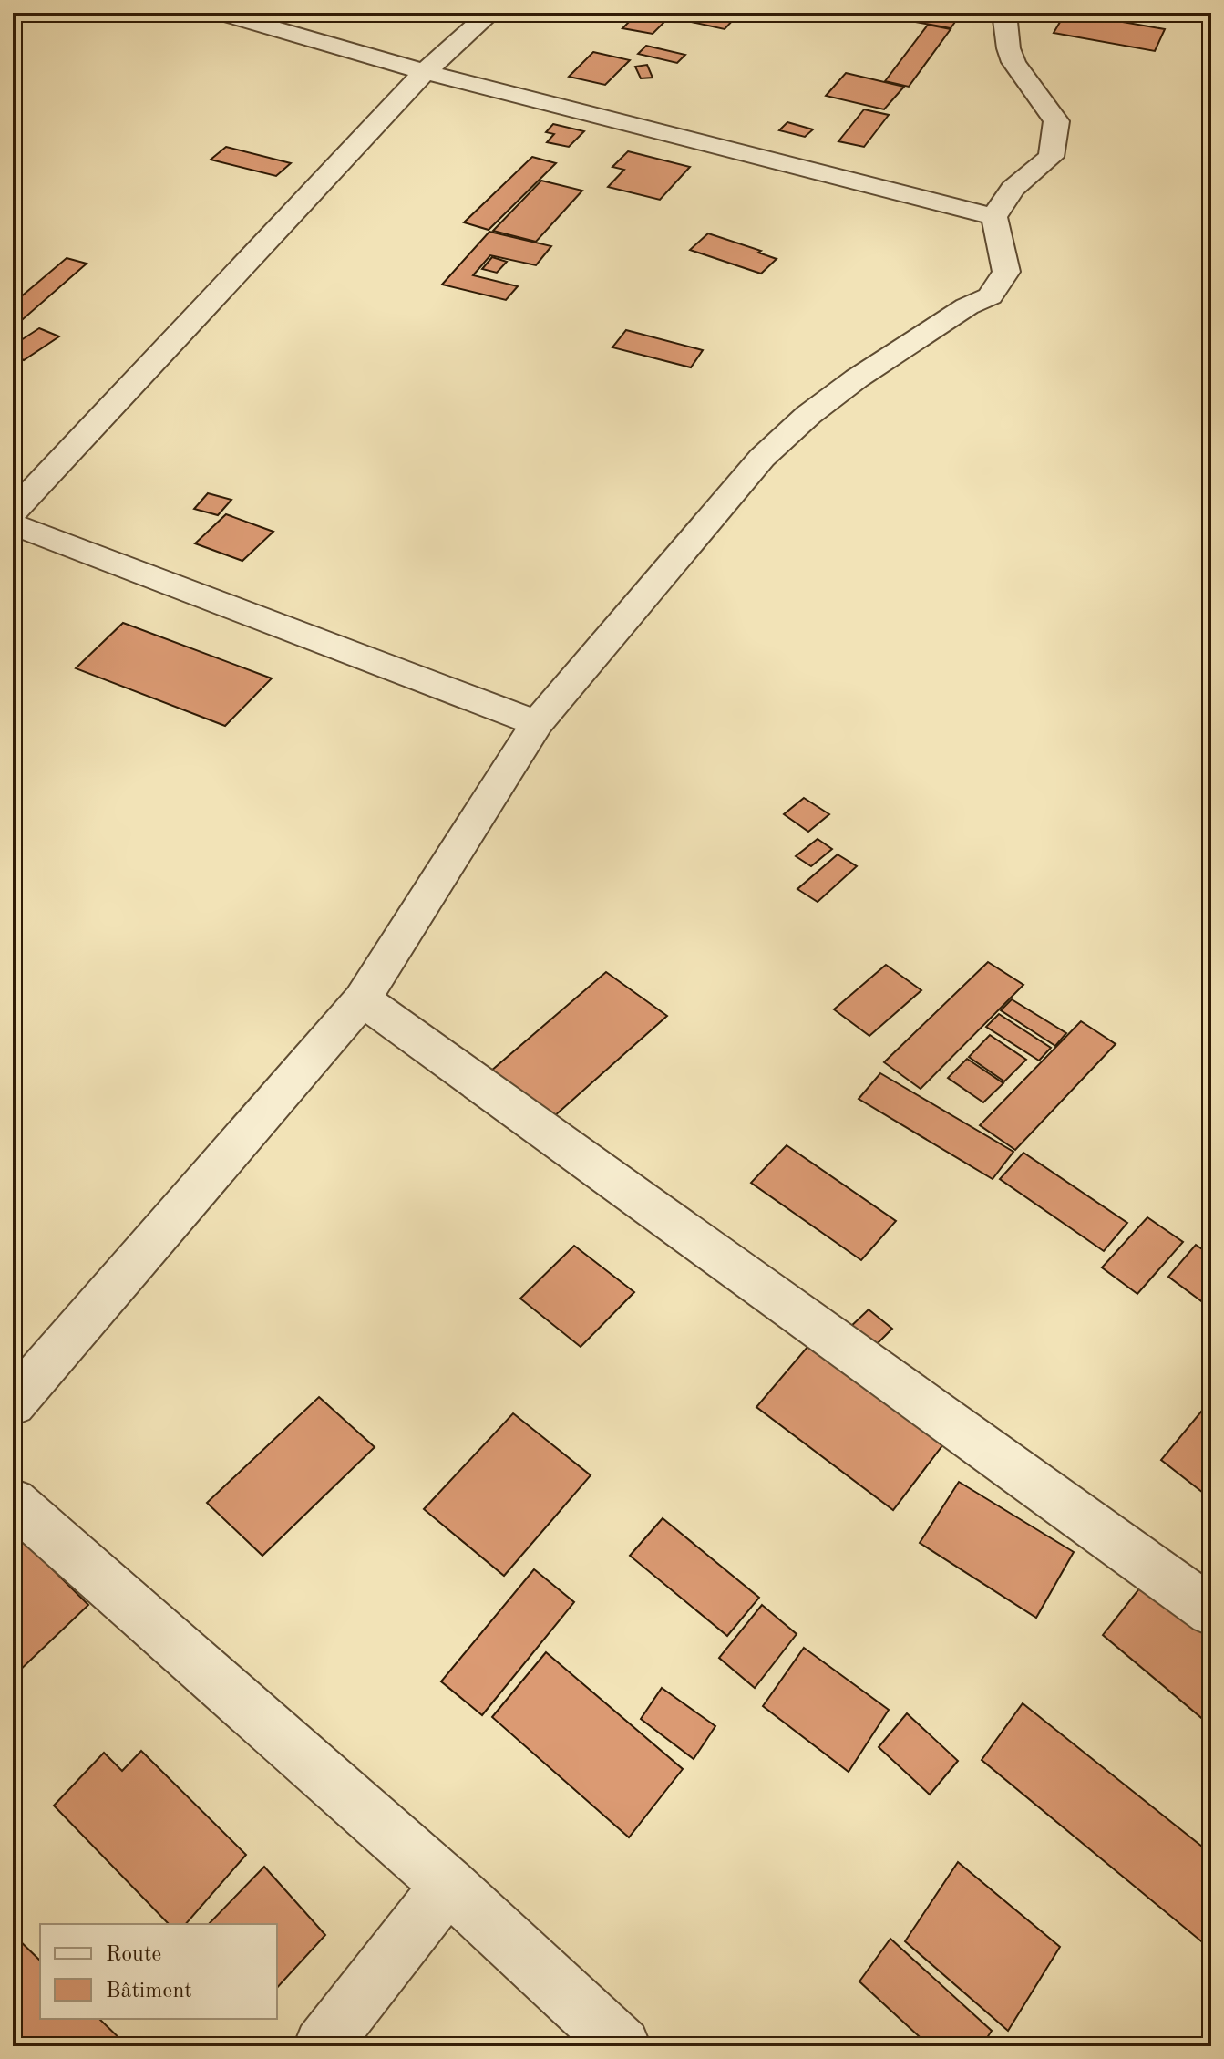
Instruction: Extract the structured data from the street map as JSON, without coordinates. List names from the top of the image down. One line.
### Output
{"legend":["Route","Bâtiment"]}
